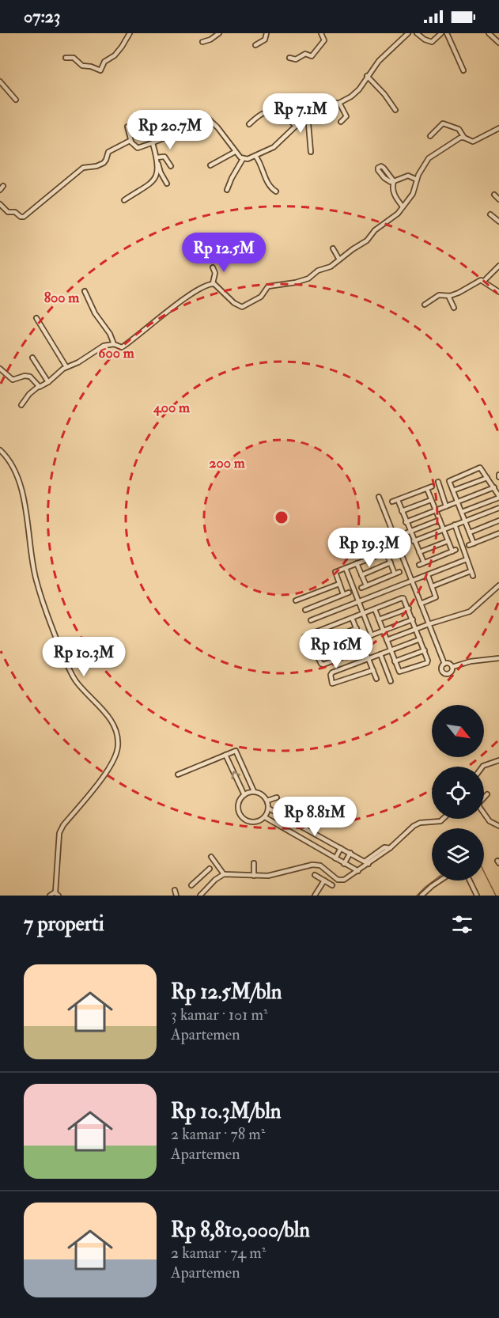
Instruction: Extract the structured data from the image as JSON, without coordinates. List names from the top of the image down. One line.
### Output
{"north":"bottom right","page":{"status":"07:23","price":["Rp 7.1M","Rp 20.7M","Rp 12.5M","Rp 19.3M","Rp 16M","Rp 10.3M","Rp 8.81M"],"heading":"7 properti","list":[{"name":"Rp 12.5M/bln","note":"3 kamar · 101 m² · Apartemen"},{"name":"Rp 10.3M/bln","note":"2 kamar · 78 m² · Apartemen"},{"name":"Rp 8,810,000/bln","note":"2 kamar · 74 m² · Apartemen"}]},"rings":["800 m","600 m","400 m","200 m"]}
